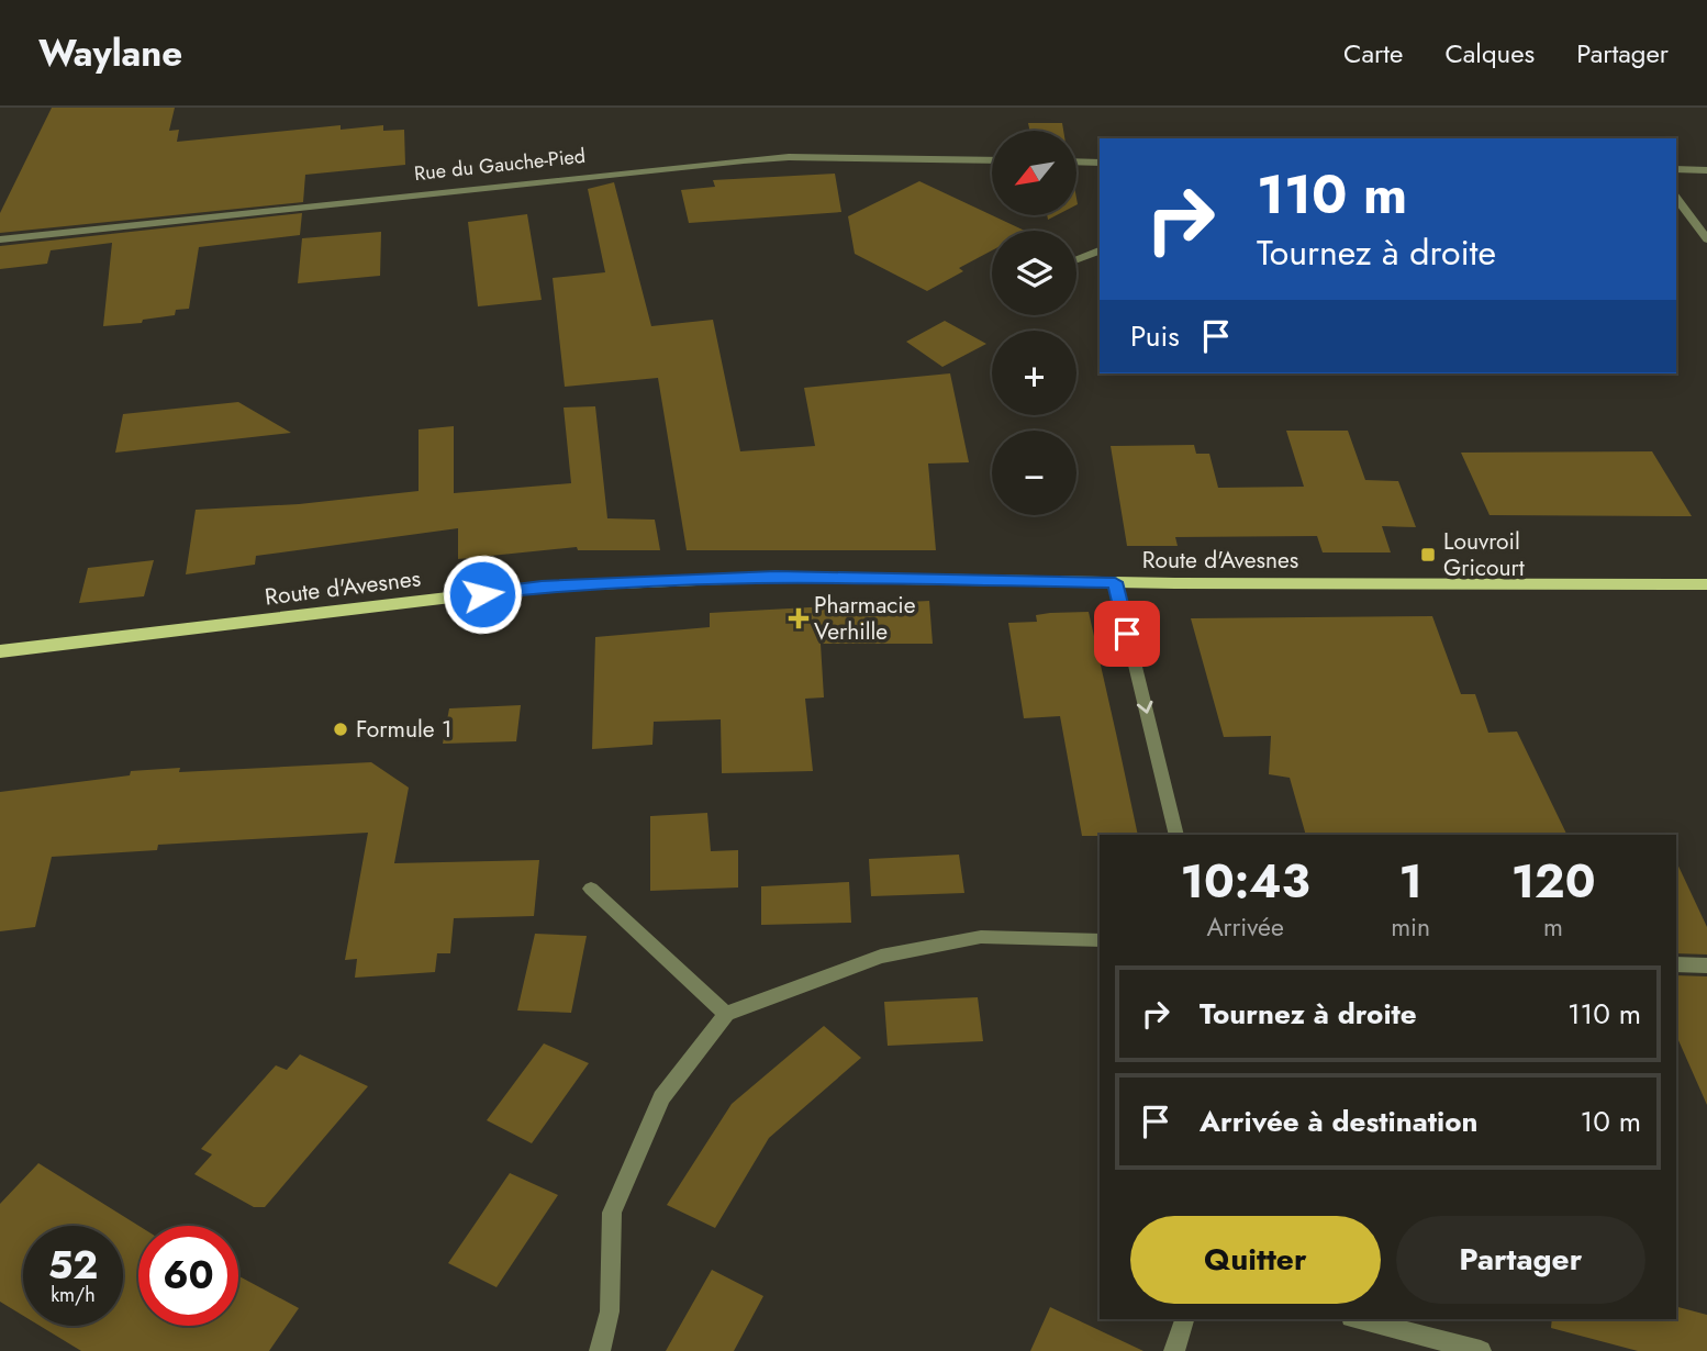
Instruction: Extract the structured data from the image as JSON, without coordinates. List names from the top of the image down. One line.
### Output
{"streets":{"main road":["Route d'Avesnes"],"street":["Rue du Gauche-Pied"]},"places":{"transit":["Louvroil Gricourt"],"health":["Pharmacie Verhille"],"other":["Formule 1"]},"north":"bottom left","page":{"header":"Waylane","nav":["Carte","Calques","Partager"],"map_buttons":["+","−"],"turn":["110 m","Tournez à droite"],"then":"Puis","eta":["10:43","Arrivée","1","min","120","m"],"list":[{"name":"Tournez à droite","value":"110 m"},{"name":"Arrivée à destination","value":"10 m"}],"buttons":["Quitter","Partager"],"speed":"52 km/h","limit":"60"}}
